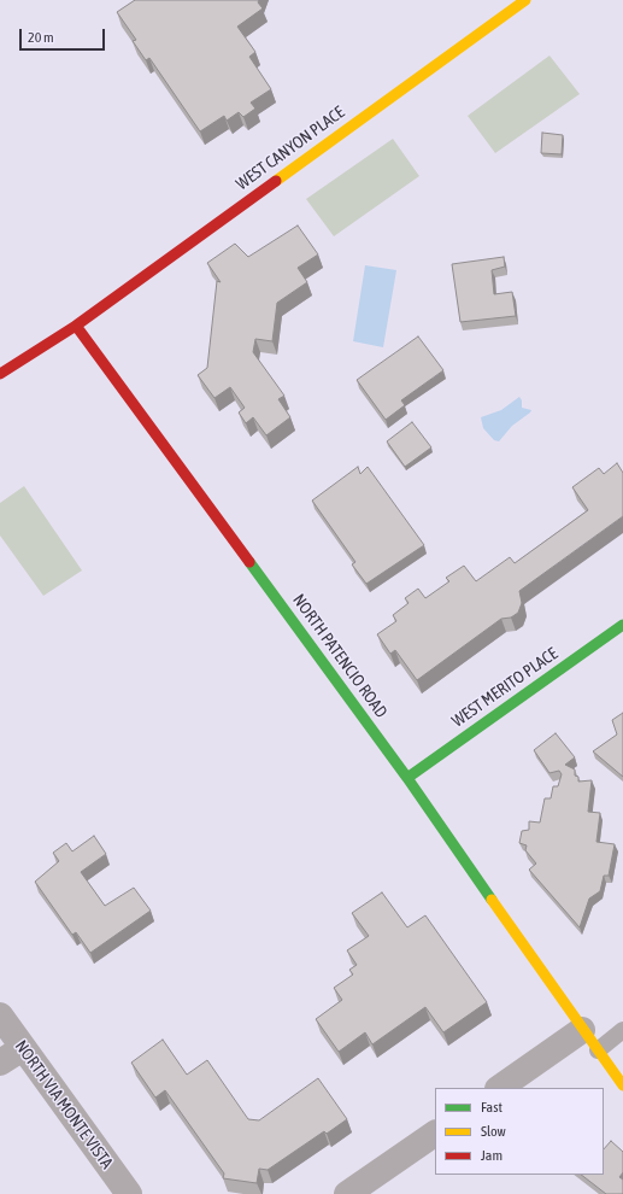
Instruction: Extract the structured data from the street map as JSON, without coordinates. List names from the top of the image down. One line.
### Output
{"streets":{"street":["WEST CANYON PLACE","NORTH PATENCIO ROAD","WEST MERITO PLACE","NORTH VIA MONTE VISTA"]},"crossings":[["WEST CANYON PLACE","NORTH PATENCIO ROAD"],["NORTH PATENCIO ROAD","WEST MERITO PLACE"]],"legend":["Fast","Slow","Jam"],"scale_bar":"20 m"}
